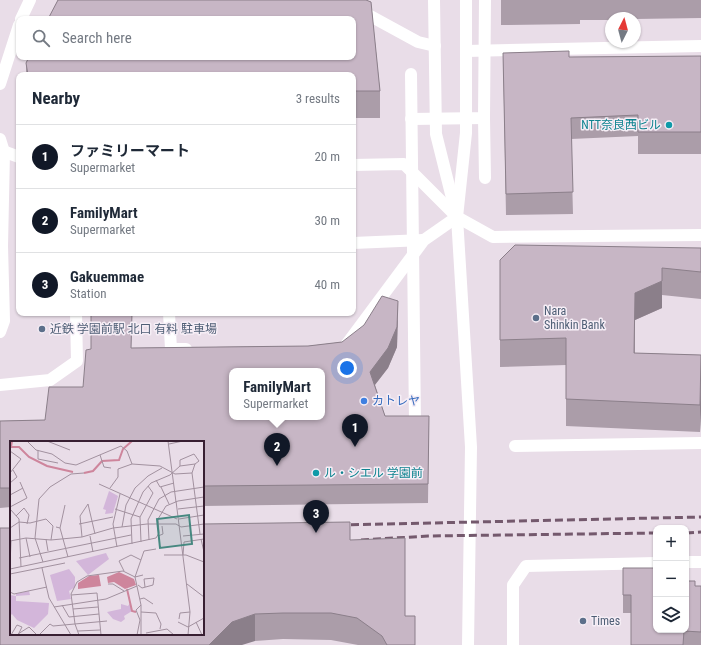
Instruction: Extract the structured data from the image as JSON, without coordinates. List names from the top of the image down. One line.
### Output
{"places":["NTT奈良西ビル","Nara Shinkin Bank","近鉄 学園前駅 北口 有料 駐車場","カトレヤ","ル・シエル 学園前","Times"],"north":"top","page":{"search":"Search here","heading":["Nearby","3 results"],"list":[{"mark":"1","name":"ファミリーマート","note":"Supermarket","value":"20 m"},{"mark":"2","name":"FamilyMart","note":"Supermarket","value":"30 m"},{"mark":"3","name":"Gakuemmae","note":"Station","value":"40 m"}],"popup":["FamilyMart","Supermarket"],"pins":["1","2","3"],"map_buttons":["+","−"]}}
